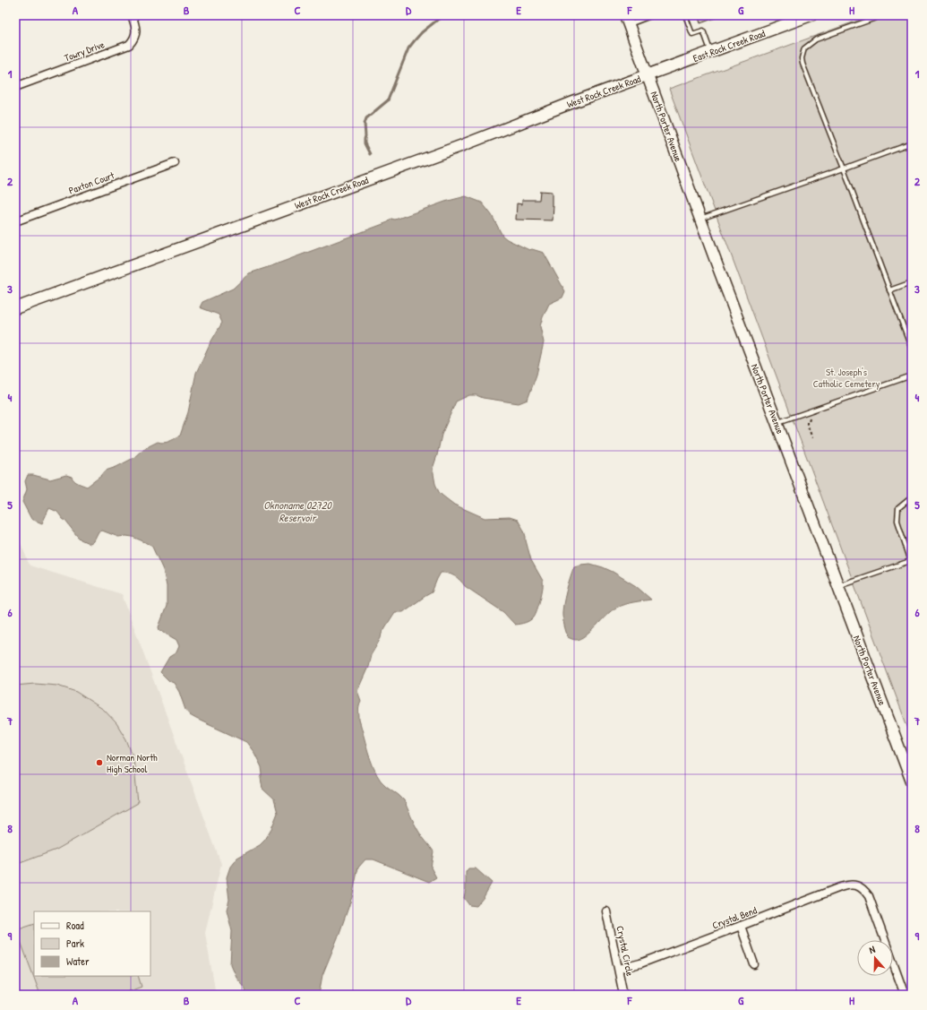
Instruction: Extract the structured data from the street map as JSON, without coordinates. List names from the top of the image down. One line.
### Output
{"streets":{"main road":["East Rock Creek Road","West Rock Creek Road","North Porter Avenue"],"street":["Towry Drive","Paxton Court","Crystal Bend","Crystal Circle"]},"crossings":[["East Rock Creek Road","West Rock Creek Road"],["East Rock Creek Road","North Porter Avenue"],["West Rock Creek Road","North Porter Avenue"],["Crystal Bend","Crystal Circle"]],"water":["Oknoname 02720 Reservoir"],"parks":["St. Joseph's Catholic Cemetery"],"places":["Norman North High School"],"legend":["Road","Park","Water"],"north":"top","grid":{"columns":["A","B","C","D","E","F","G","H"],"rows":["1","2","3","4","5","6","7","8","9"]}}
